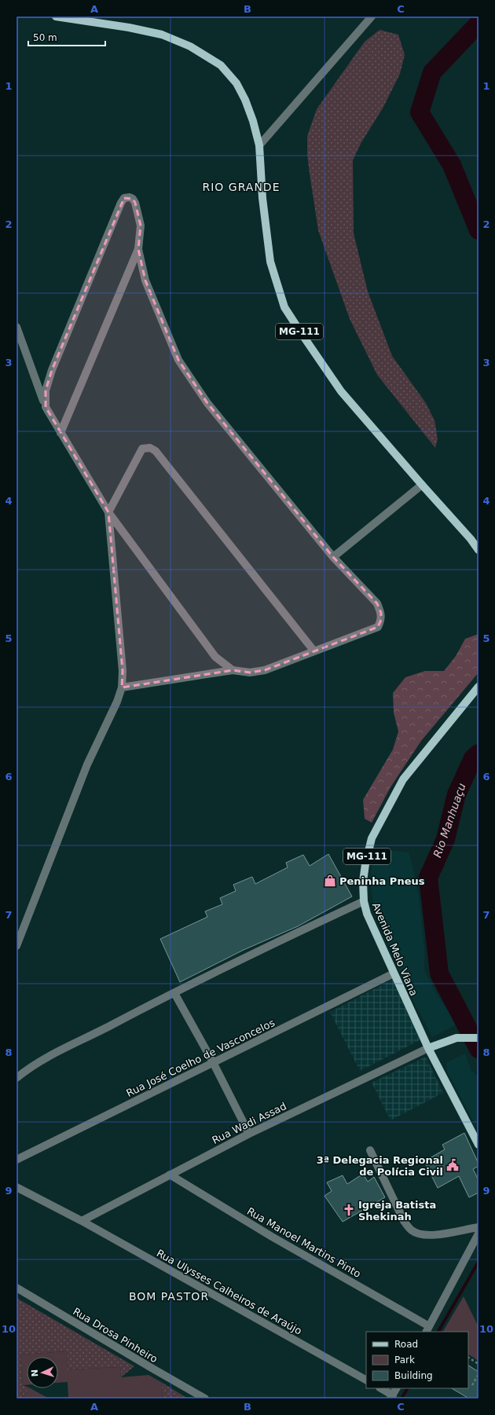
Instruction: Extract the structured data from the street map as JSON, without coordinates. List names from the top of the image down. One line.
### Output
{"streets":{"main road":["MG-111","Avenida Melo Viana"],"street":["Rua José Coelho de Vasconcelos","Rua Wadi Assad","Rua Manoel Martins Pinto","Rua Ulysses Calheiros de Araújo","Rua Drosa Pinheiro"]},"crossings":[["Avenida Melo Viana","Rua José Coelho de Vasconcelos"],["Avenida Melo Viana","Rua Wadi Assad"],["Rua Wadi Assad","Rua Manoel Martins Pinto"],["Rua Wadi Assad","Rua Ulysses Calheiros de Araújo"]],"districts":["RIO GRANDE","BOM PASTOR"],"water":["Rio Manhuaçu"],"places":{"shop":["Peninha Pneus"],"public building":["3ª Delegacia Regional de Polícia Civil"],"church":["Igreja Batista Shekinah"]},"legend":["Road","Park","Building"],"scale_bar":"50 m","north":"left","grid":{"columns":["A","B","C"],"rows":["1","2","3","4","5","6","7","8","9","10"]}}
